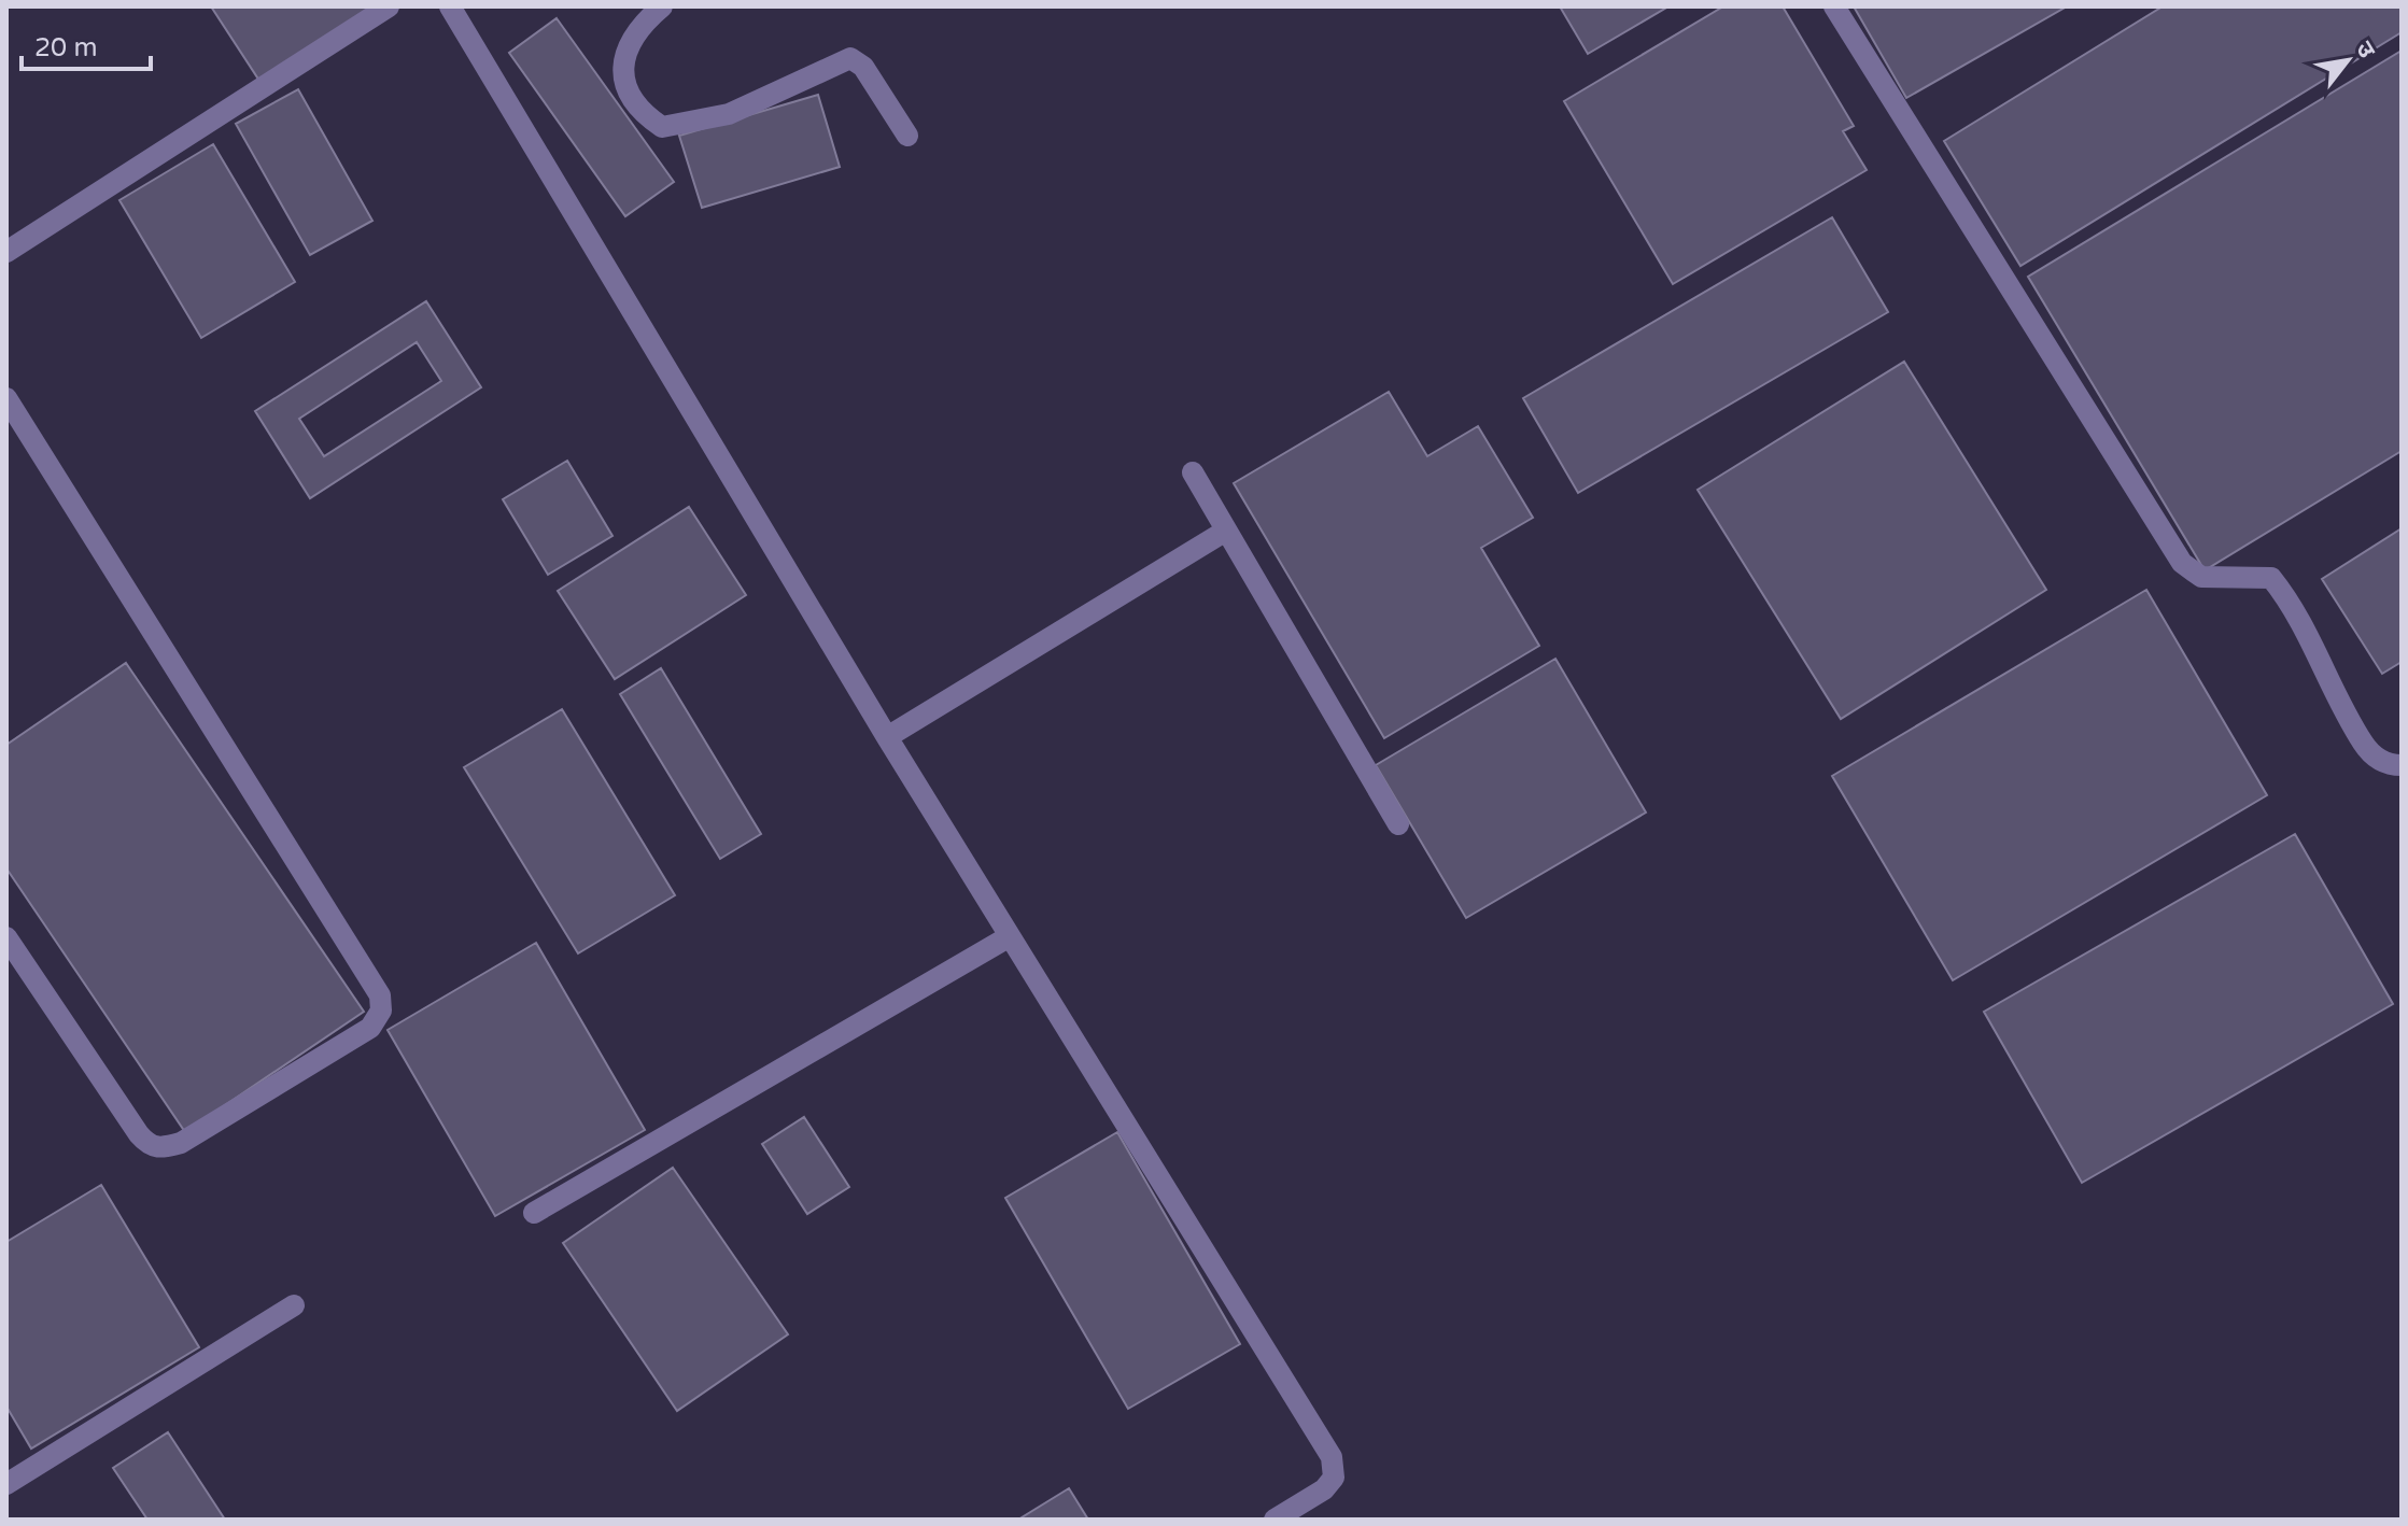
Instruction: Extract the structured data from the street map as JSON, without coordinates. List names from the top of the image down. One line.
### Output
{"scale_bar":"20 m","north":"top right"}
